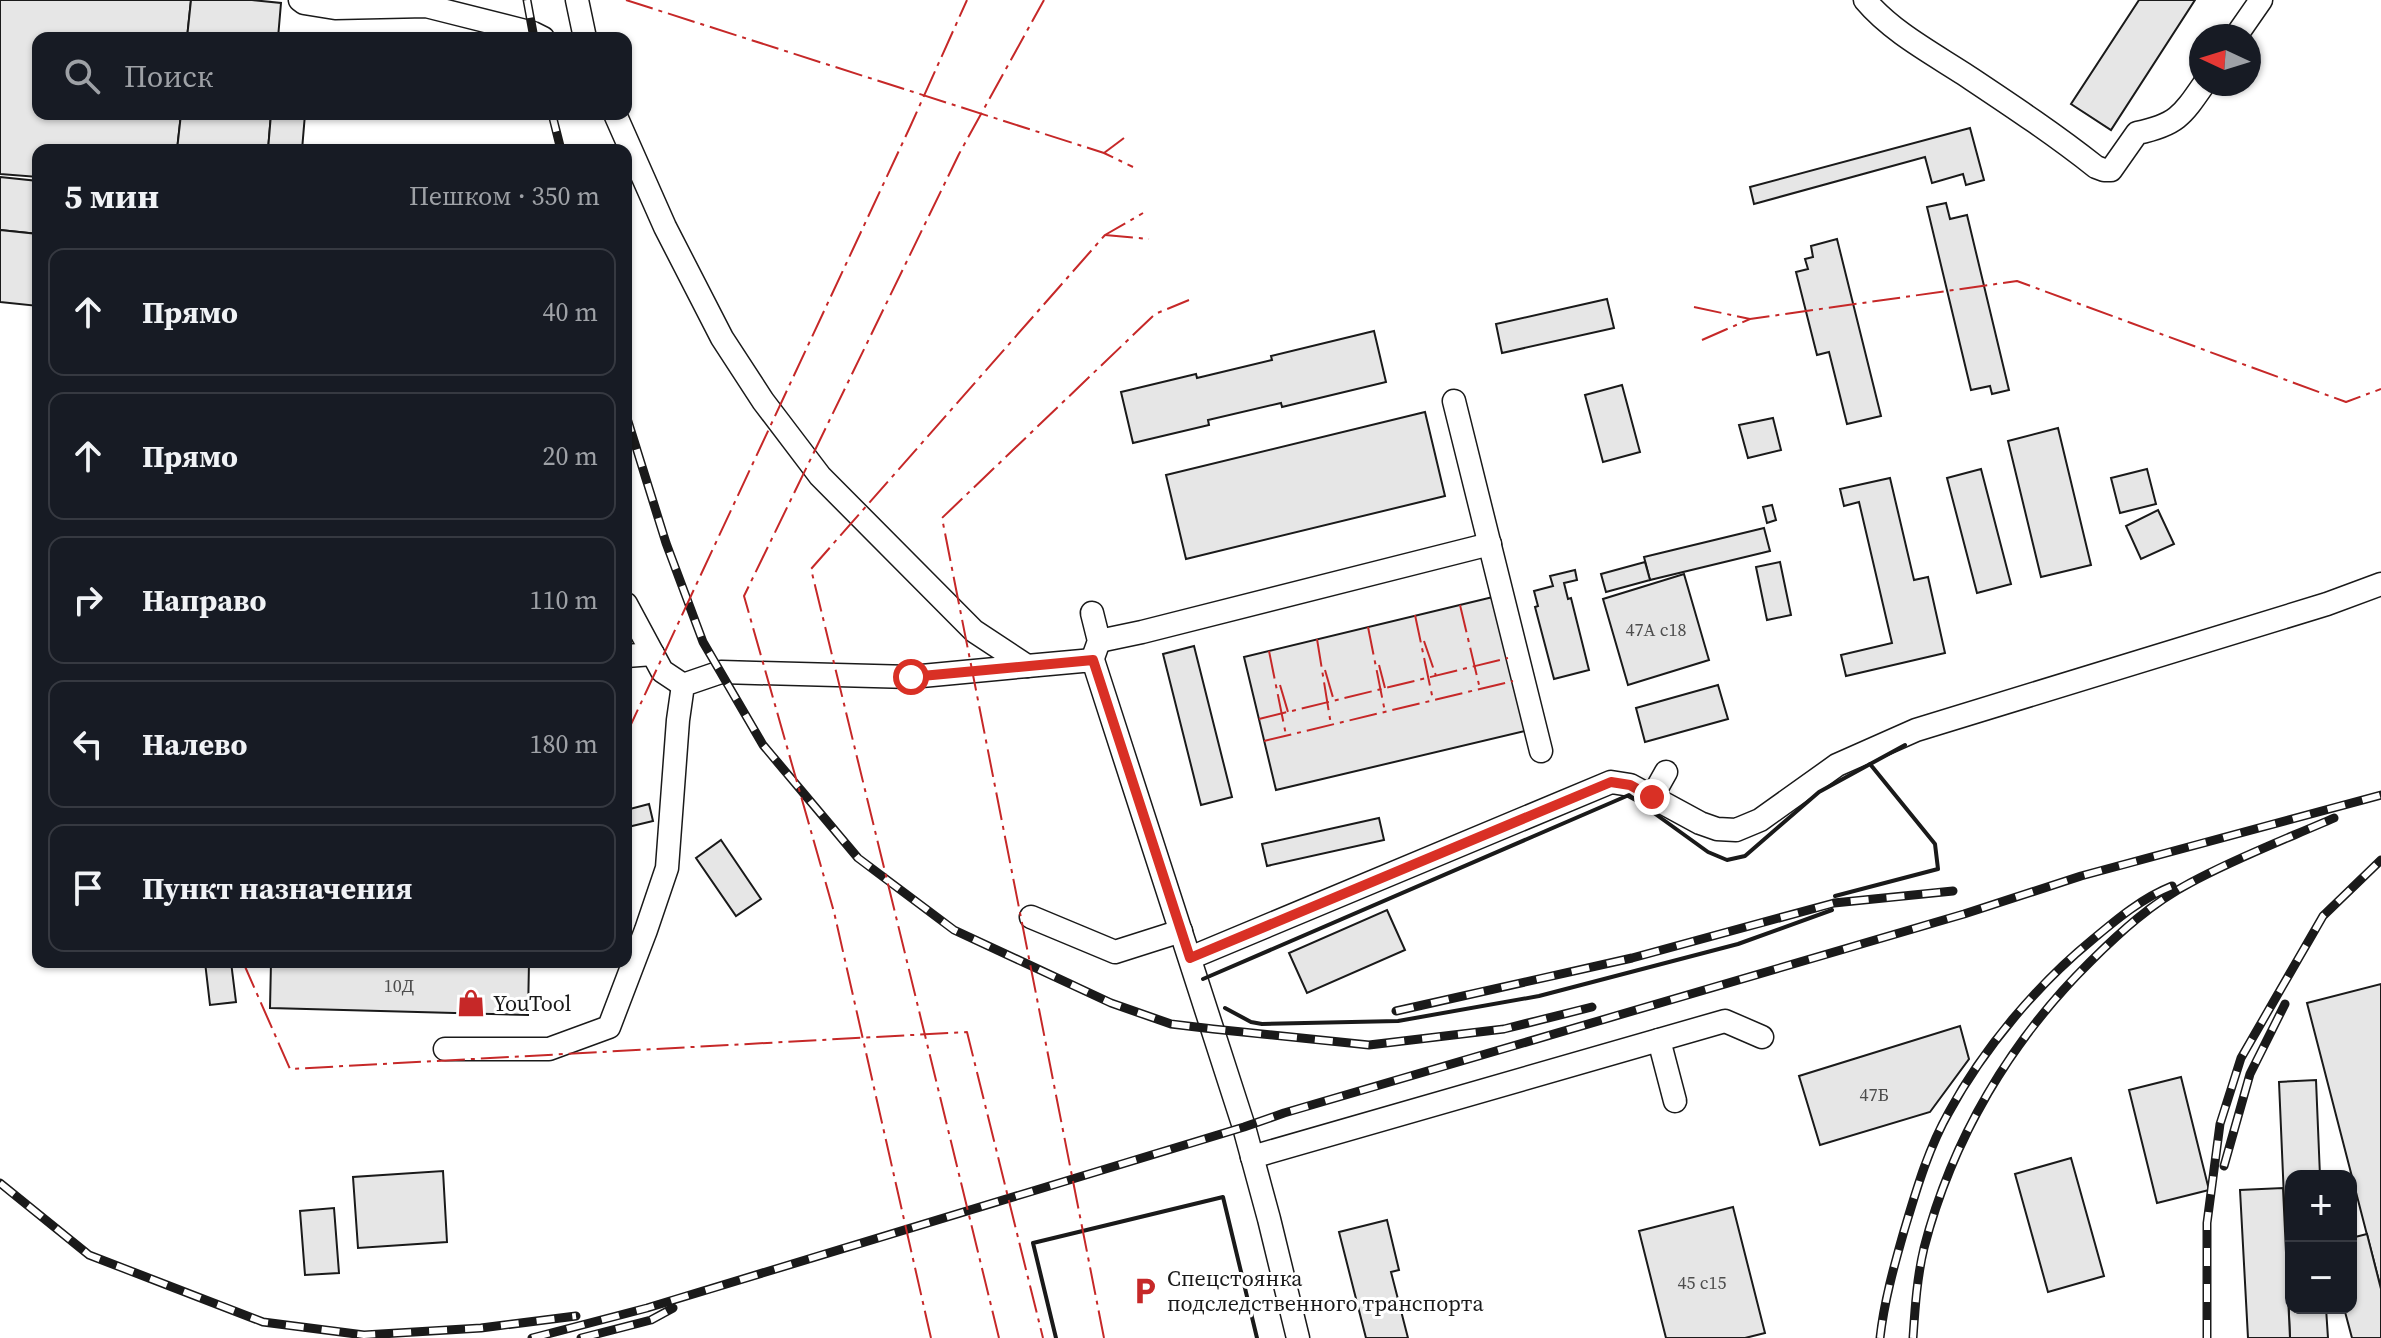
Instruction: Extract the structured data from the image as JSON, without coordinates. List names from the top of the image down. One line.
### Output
{"places":{"shop":["YouTool"],"parking":["Спецстоянка подследственного транспорта"]},"house_numbers":["47А с18","10Д","47Б","45 с15"],"north":"left","page":{"search":"Поиск","heading":["5 мин","Пешком · 350 m"],"list":[["Прямо","40 m"],["Прямо","20 m"],["Направо","110 m"],["Налево","180 m"],"Пункт назначения"],"map_buttons":["+","−"]}}
